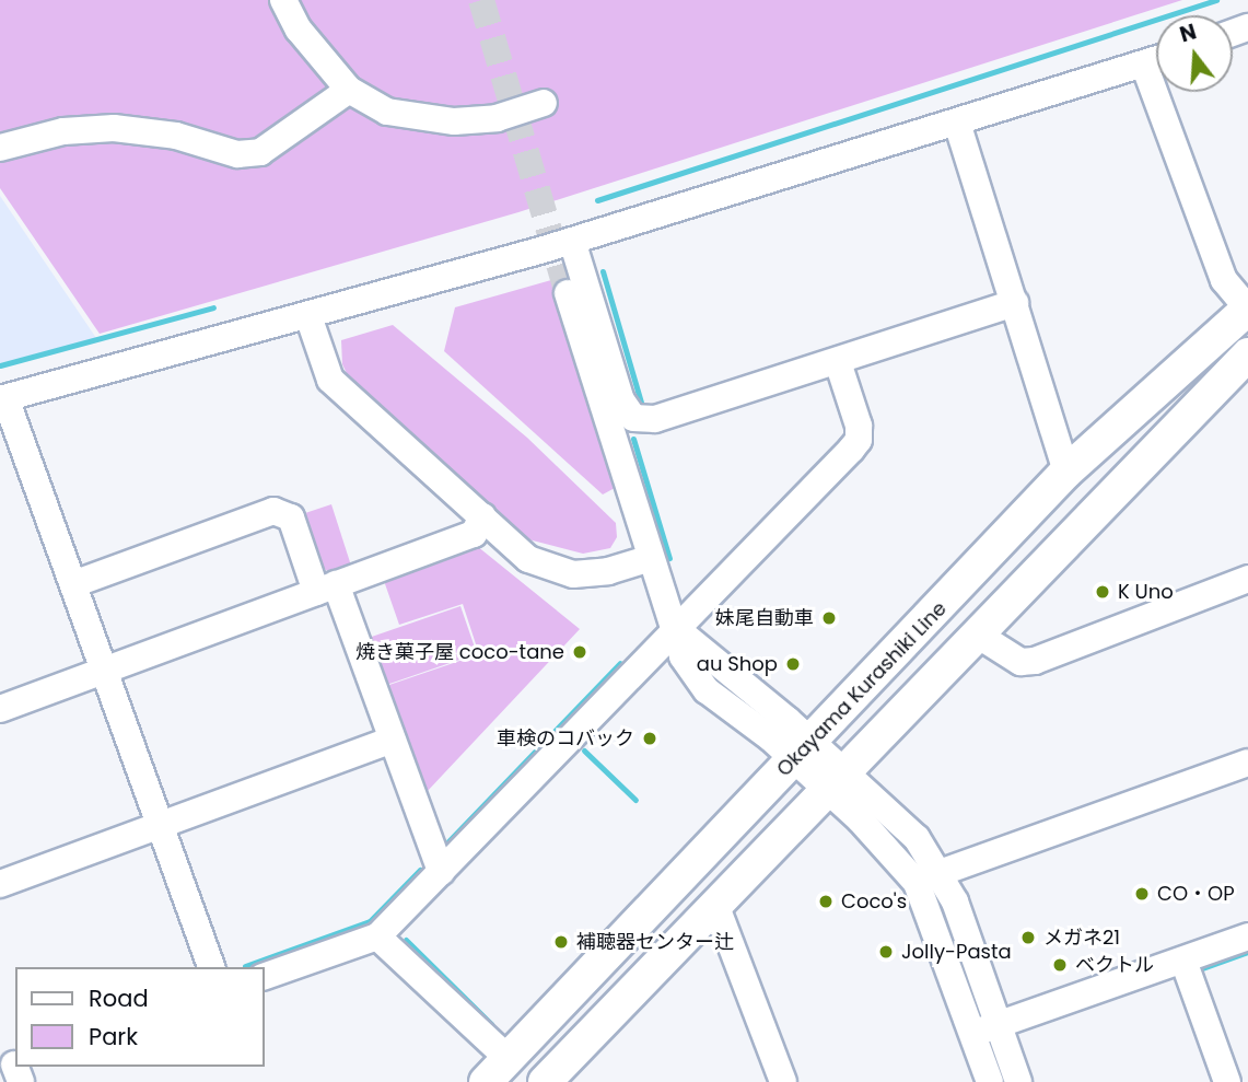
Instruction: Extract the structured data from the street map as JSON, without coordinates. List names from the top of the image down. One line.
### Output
{"streets":{"main road":["Okayama Kurashiki Line"]},"places":["K Uno","妹尾自動車","焼き菓子屋 coco-tane","au Shop","車検のコバック","CO・OP","Coco's","メガネ21","補聴器センター辻","Jolly-Pasta","ベクトル"],"legend":["Road","Park"],"north":"top"}
